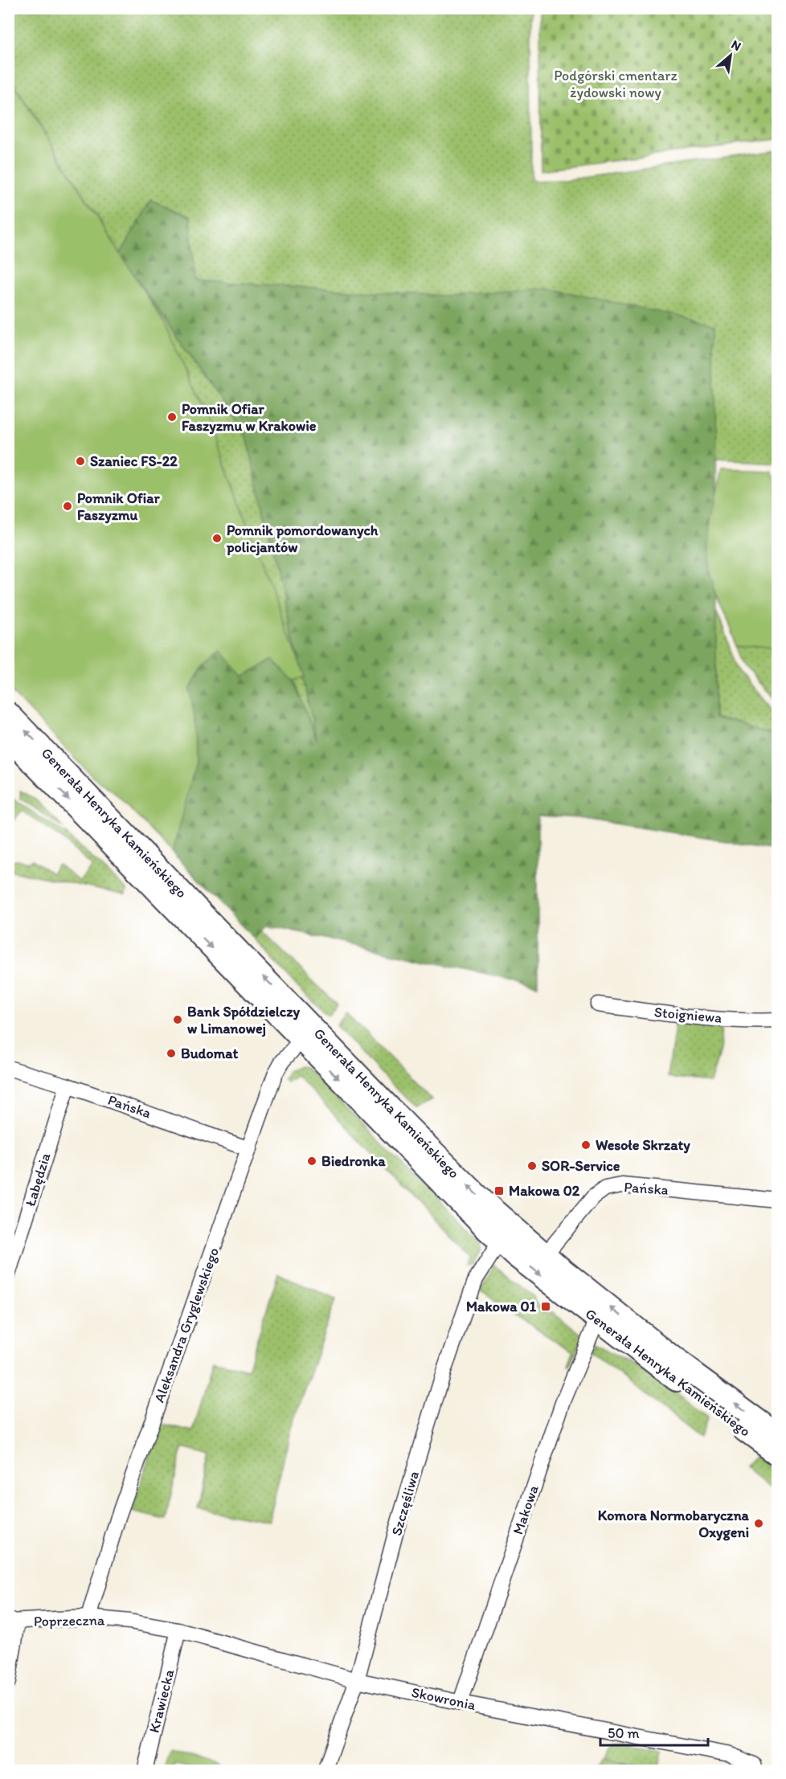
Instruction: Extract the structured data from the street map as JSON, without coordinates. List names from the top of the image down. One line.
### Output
{"streets":{"main road":["Generała Henryka Kamieńskiego"],"street":["Stoigniewa","Pańska","Łabędzia","Aleksandra Gryglewskiego","Szczęśliwa","Makowa","Poprzeczna","Skowronia","Krawiecka"]},"crossings":[["Generała Henryka Kamieńskiego","Pańska"],["Generała Henryka Kamieńskiego","Aleksandra Gryglewskiego"],["Generała Henryka Kamieńskiego","Szczęśliwa"],["Generała Henryka Kamieńskiego","Makowa"],["Pańska","Łabędzia"],["Pańska","Aleksandra Gryglewskiego"],["Aleksandra Gryglewskiego","Poprzeczna"],["Szczęśliwa","Skowronia"],["Makowa","Skowronia"],["Poprzeczna","Skowronia"],["Skowronia","Krawiecka"]],"parks":["Podgórski cmentarz żydowski nowy"],"places":{"other":["Pomnik Ofiar Faszyzmu w Krakowie","Szaniec FS-22","Pomnik Ofiar Faszyzmu","Pomnik pomordowanych policjantów","Bank Spółdzielczy w Limanowej","Budomat","Wesołe Skrzaty","Biedronka","SOR-Service","Komora Normobaryczna Oxygeni"],"transit":["Makowa 02","Makowa 01"]},"scale_bar":"50 m","north":"top right"}
